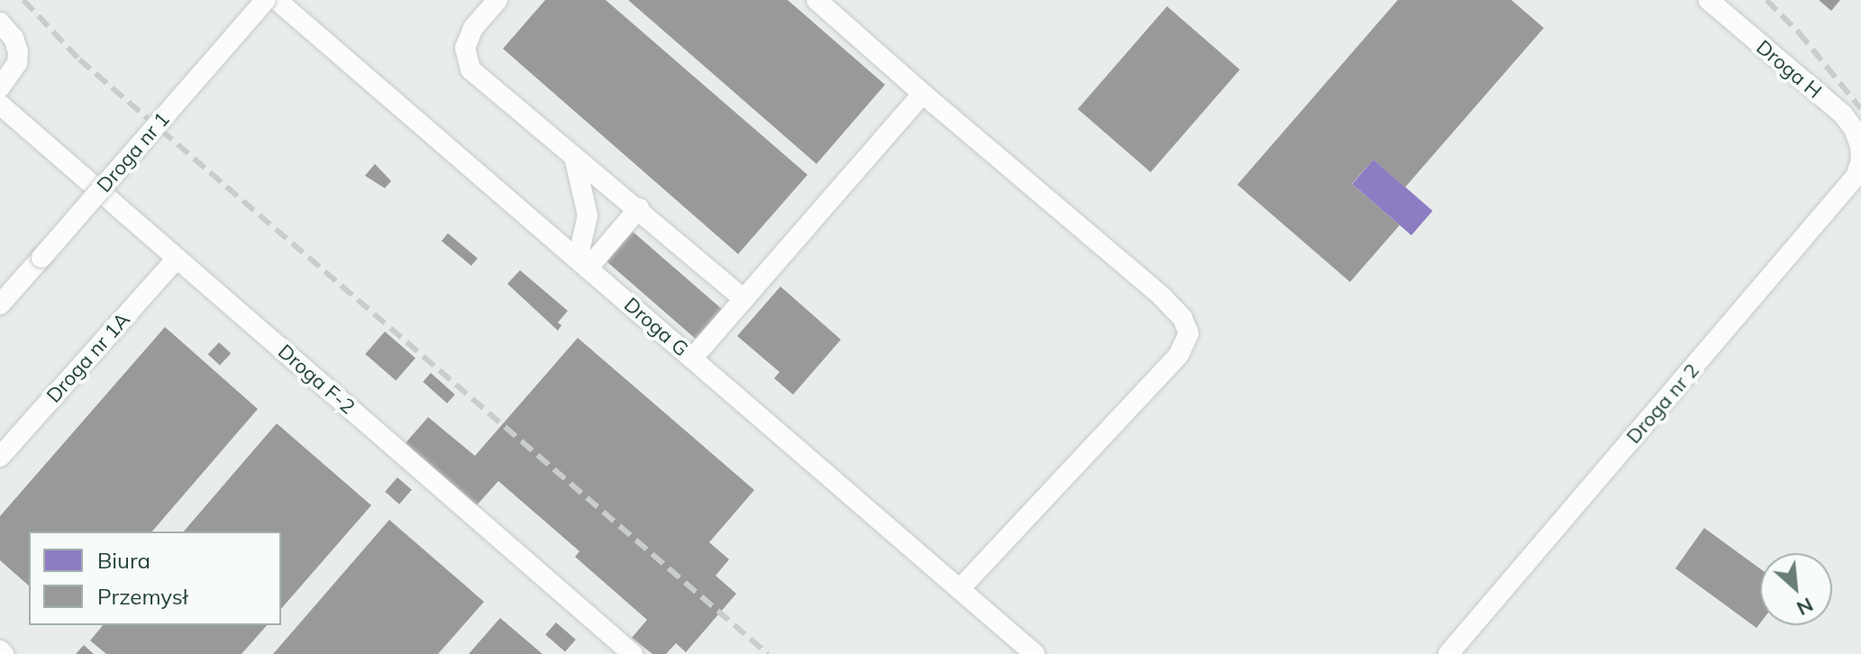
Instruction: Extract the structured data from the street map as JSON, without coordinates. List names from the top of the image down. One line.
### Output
{"streets":{"lane":["Droga H","Droga nr 1","Droga G","Droga nr 1A","Droga F-2","Droga nr 2"]},"crossings":[["Droga H","Droga nr 2"],["Droga nr 1A","Droga F-2"]],"legend":["Biura","Przemysł"],"north":"bottom right"}
